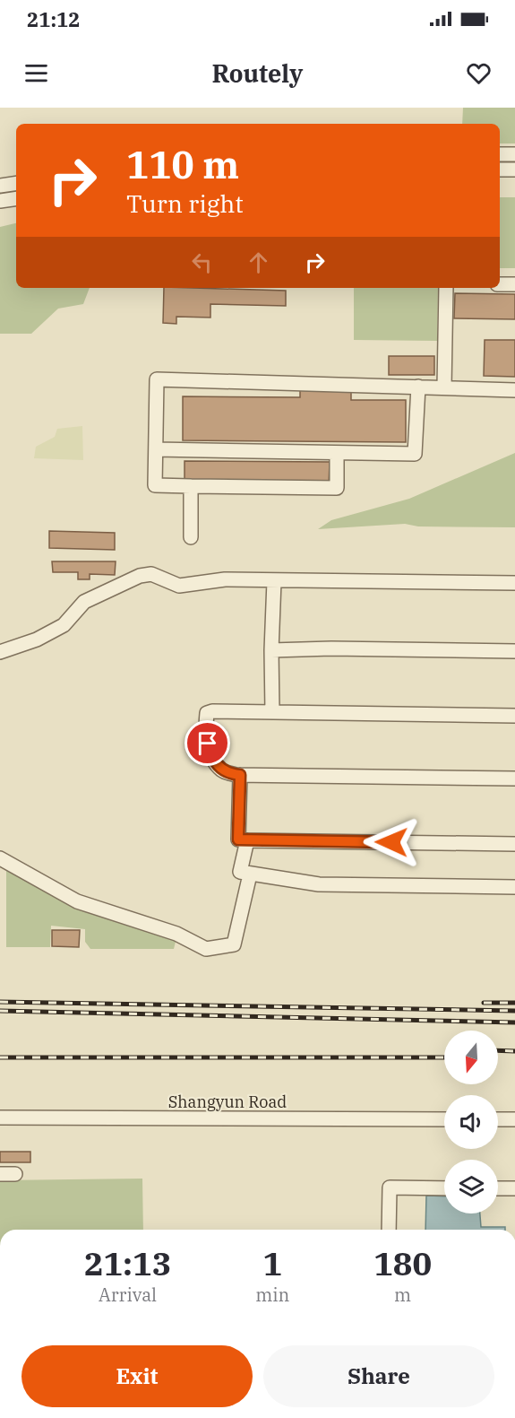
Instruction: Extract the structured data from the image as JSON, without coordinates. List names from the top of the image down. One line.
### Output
{"streets":{"street":["Shangyun Road"]},"north":"bottom","page":{"status":"21:12","header":"Routely","turn":["110 m","Turn right"],"eta":["21:13","Arrival","1","min","180","m"],"buttons":["Exit","Share"]}}
